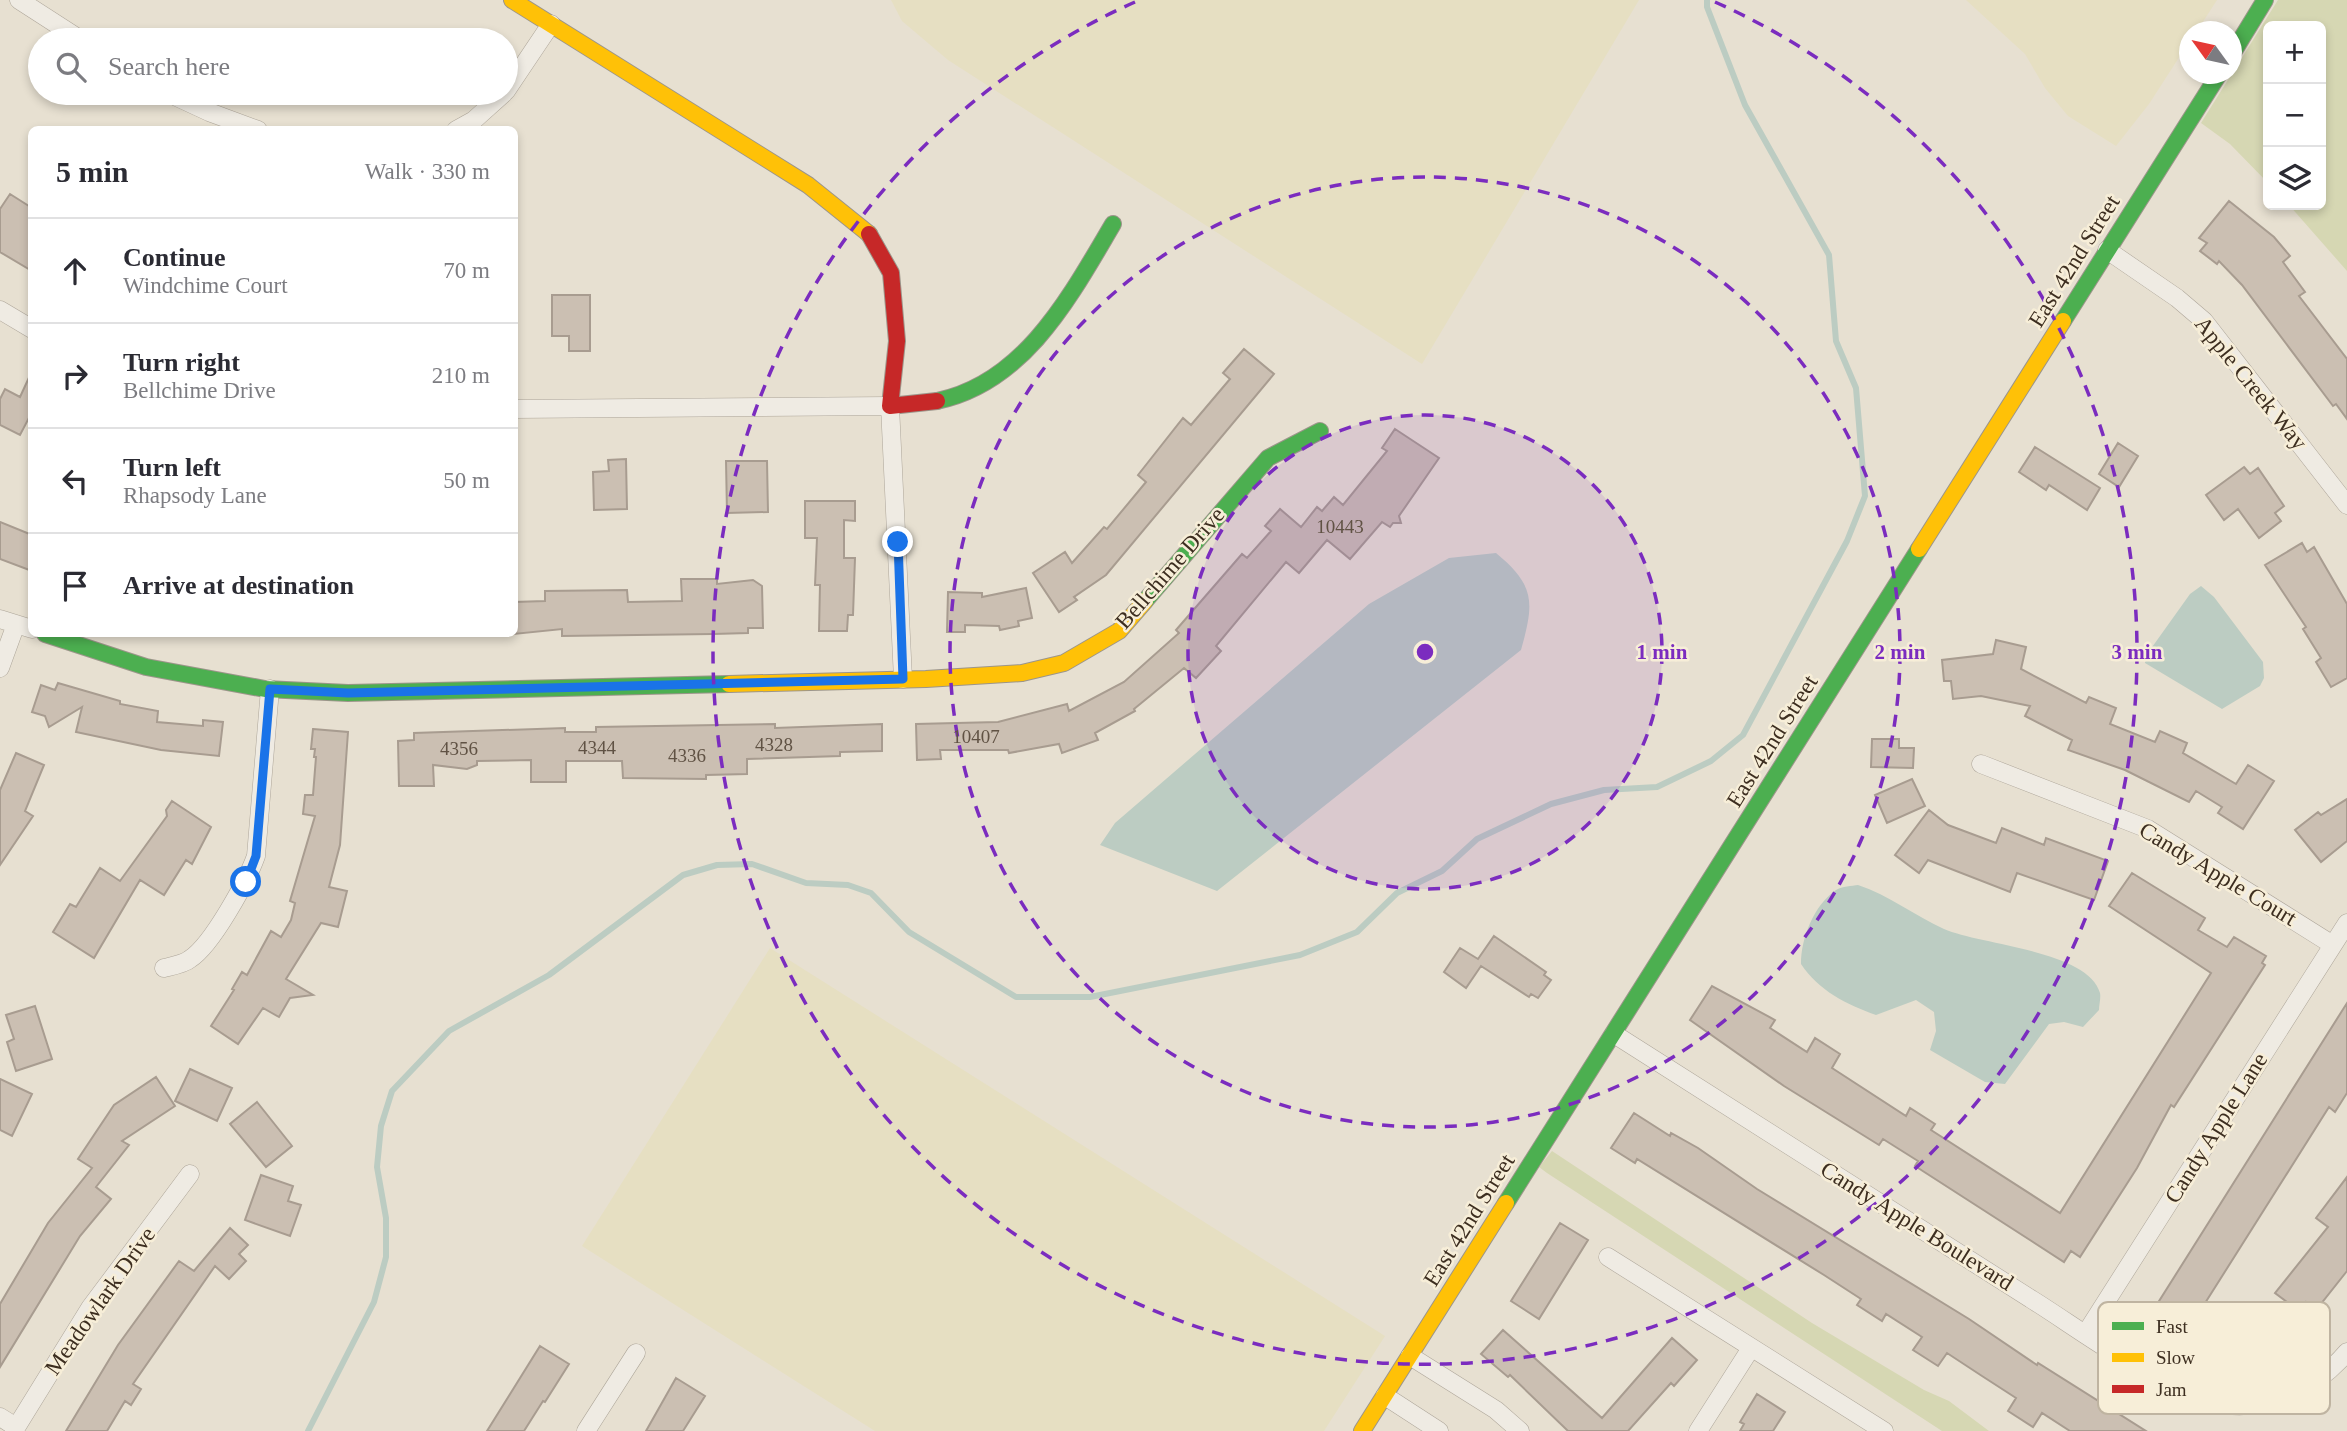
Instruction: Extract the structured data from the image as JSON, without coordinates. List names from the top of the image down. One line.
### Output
{"streets":{"street":["East 42nd Street","Apple Creek Way","Bellchime Drive","Candy Apple Court","Candy Apple Lane","Candy Apple Boulevard","Meadowlark Drive"]},"crossings":[["East 42nd Street","Apple Creek Way"],["East 42nd Street","Candy Apple Boulevard"],["Candy Apple Court","Candy Apple Lane"],["Candy Apple Lane","Candy Apple Boulevard"]],"house_numbers":["10443","10407","4328","4344","4356","4336"],"legend":["Fast","Slow","Jam"],"north":"top left","page":{"map_buttons":["+","−"],"search":"Search here","heading":["5 min","Walk · 330 m"],"list":[["Continue","Windchime Court","70 m"],["Turn right","Bellchime Drive","210 m"],["Turn left","Rhapsody Lane","50 m"],"Arrive at destination"]},"rings":["1 min","2 min","3 min"]}
